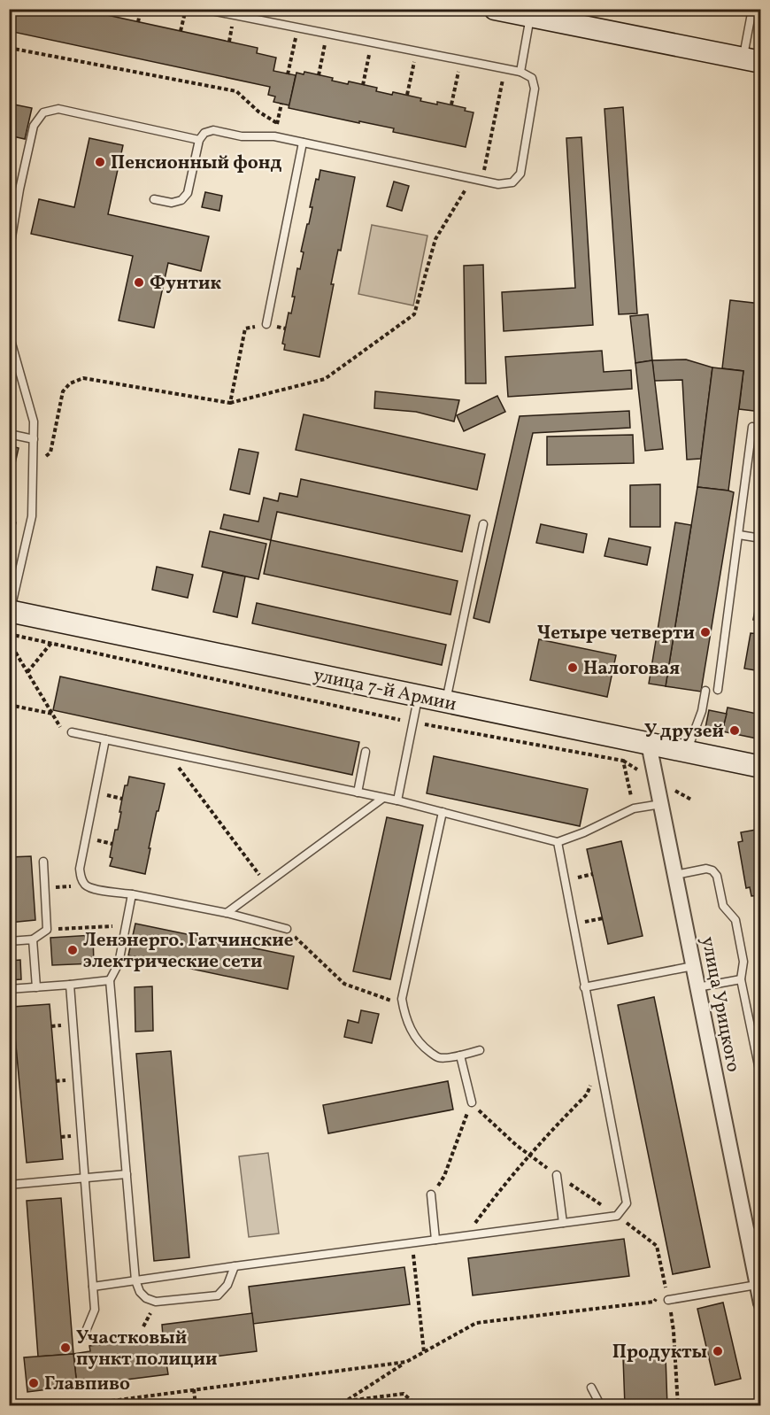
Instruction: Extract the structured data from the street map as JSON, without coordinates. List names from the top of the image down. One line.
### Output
{"streets":{"street":["улица 7-й Армии","улица Урицкого"]},"crossings":[["улица 7-й Армии","улица Урицкого"]],"places":["Пенсионный фонд","Фунтик","Четыре четверти","Налоговая","У друзей","Ленэнерго. Гатчинские электрические сети","Участковый пункт полиции","Продукты","Главпиво"]}
